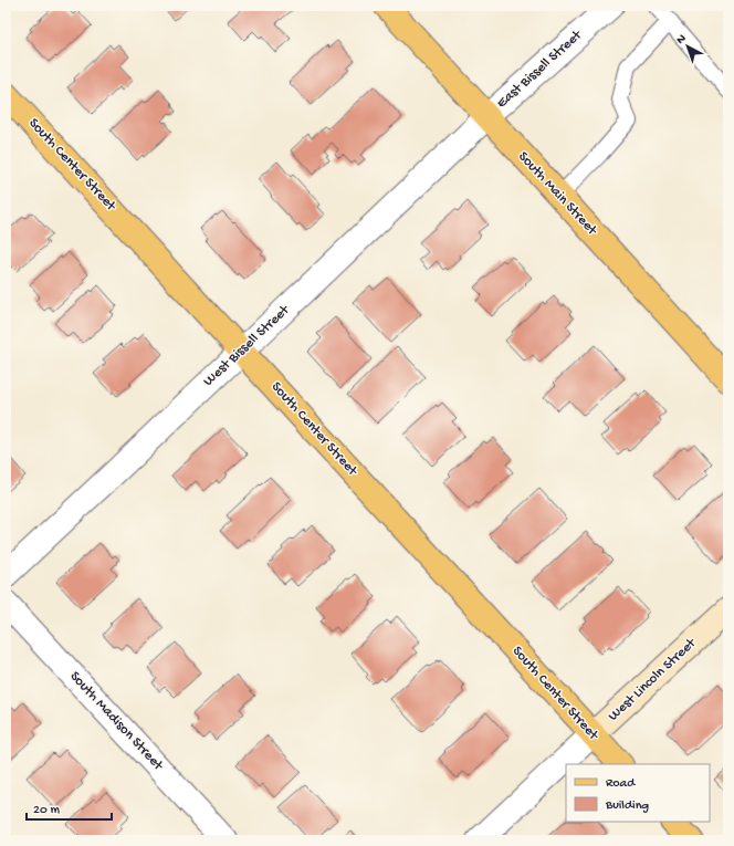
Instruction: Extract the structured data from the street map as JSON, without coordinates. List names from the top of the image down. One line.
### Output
{"streets":{"main road":["South Center Street","South Main Street","West Lincoln Street"],"street":["East Bissell Street","West Bissell Street","South Madison Street"]},"crossings":[["East Bissell Street","South Main Street"],["East Bissell Street","West Bissell Street"],["South Center Street","West Bissell Street"],["South Center Street","West Lincoln Street"],["South Main Street","West Bissell Street"]],"legend":["Road","Building"],"scale_bar":"20 m","north":"top left"}
